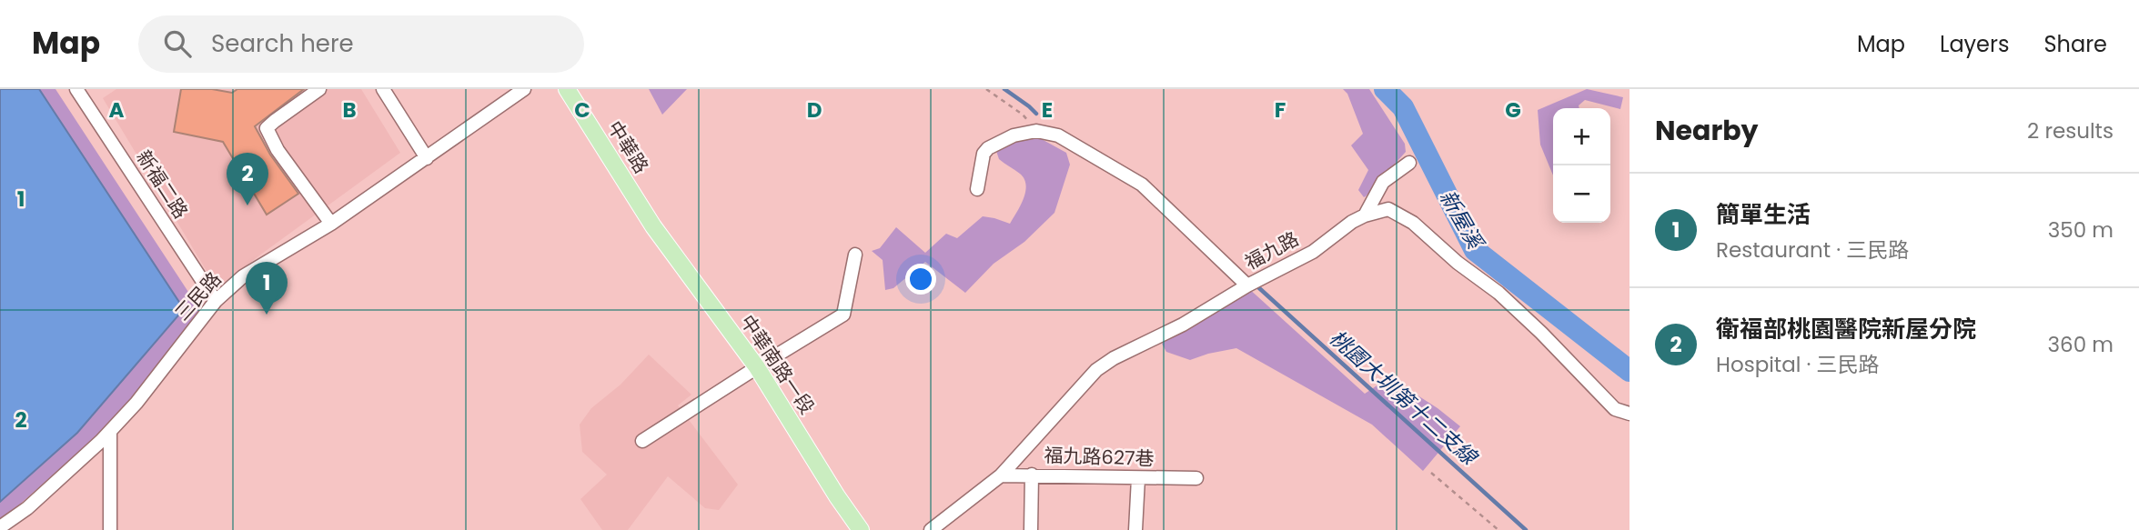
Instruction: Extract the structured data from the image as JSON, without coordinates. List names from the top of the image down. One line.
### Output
{"streets":{"main road":["中華路","中華南路一段"],"street":["新福二路","福九路","三民路","福九路627巷"]},"crossings":[["中華路","中華南路一段"],["新福二路","三民路"],["福九路","福九路627巷"]],"water":["新屋溪","桃園大圳第十二支線"],"page":{"header":"Map","search":"Search here","nav":["Map","Layers","Share"],"heading":["Nearby","2 results"],"map_buttons":["+","−"],"pins":["2","1"],"list":[{"mark":"1","name":"簡單生活","note":"Restaurant · 三民路","value":"350 m"},{"mark":"2","name":"衛福部桃園醫院新屋分院","note":"Hospital · 三民路","value":"360 m"}]},"grid":{"columns":["A","B","C","D","E","F","G"],"rows":["1","2"]}}
